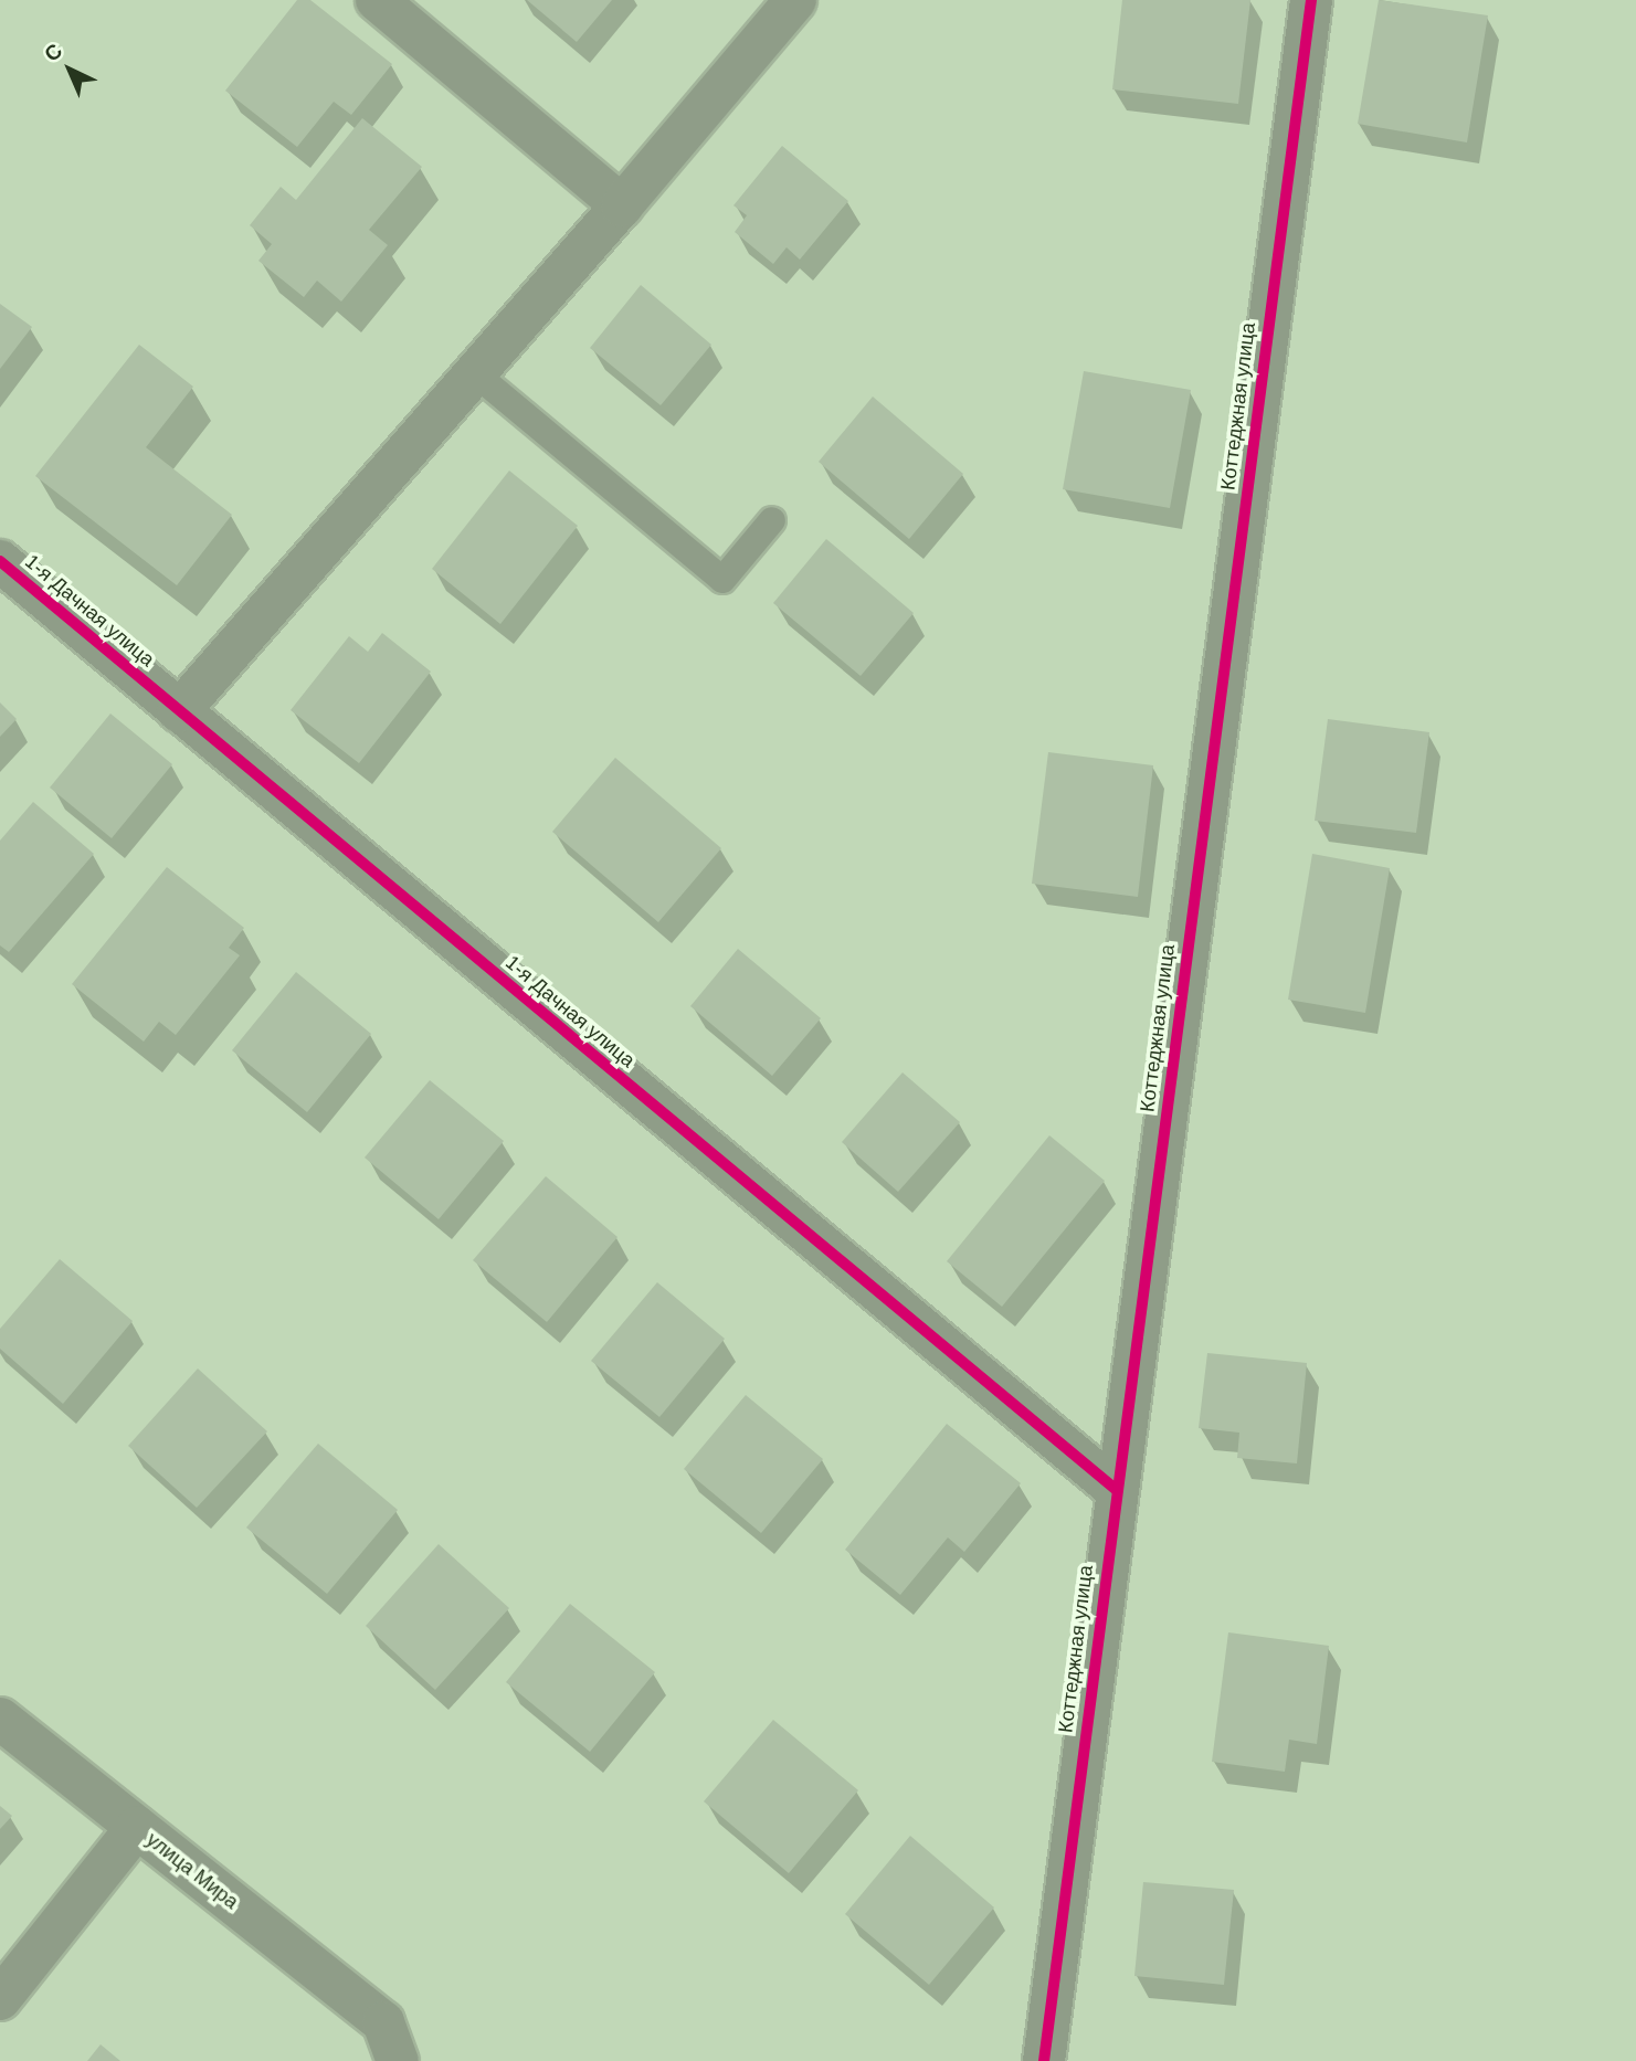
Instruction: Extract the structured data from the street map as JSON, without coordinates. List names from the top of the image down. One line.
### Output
{"streets":{"street":["Коттеджная улица","1-я Дачная улица","улица Мира"]},"crossings":[["Коттеджная улица","1-я Дачная улица"]],"north":"top left"}
